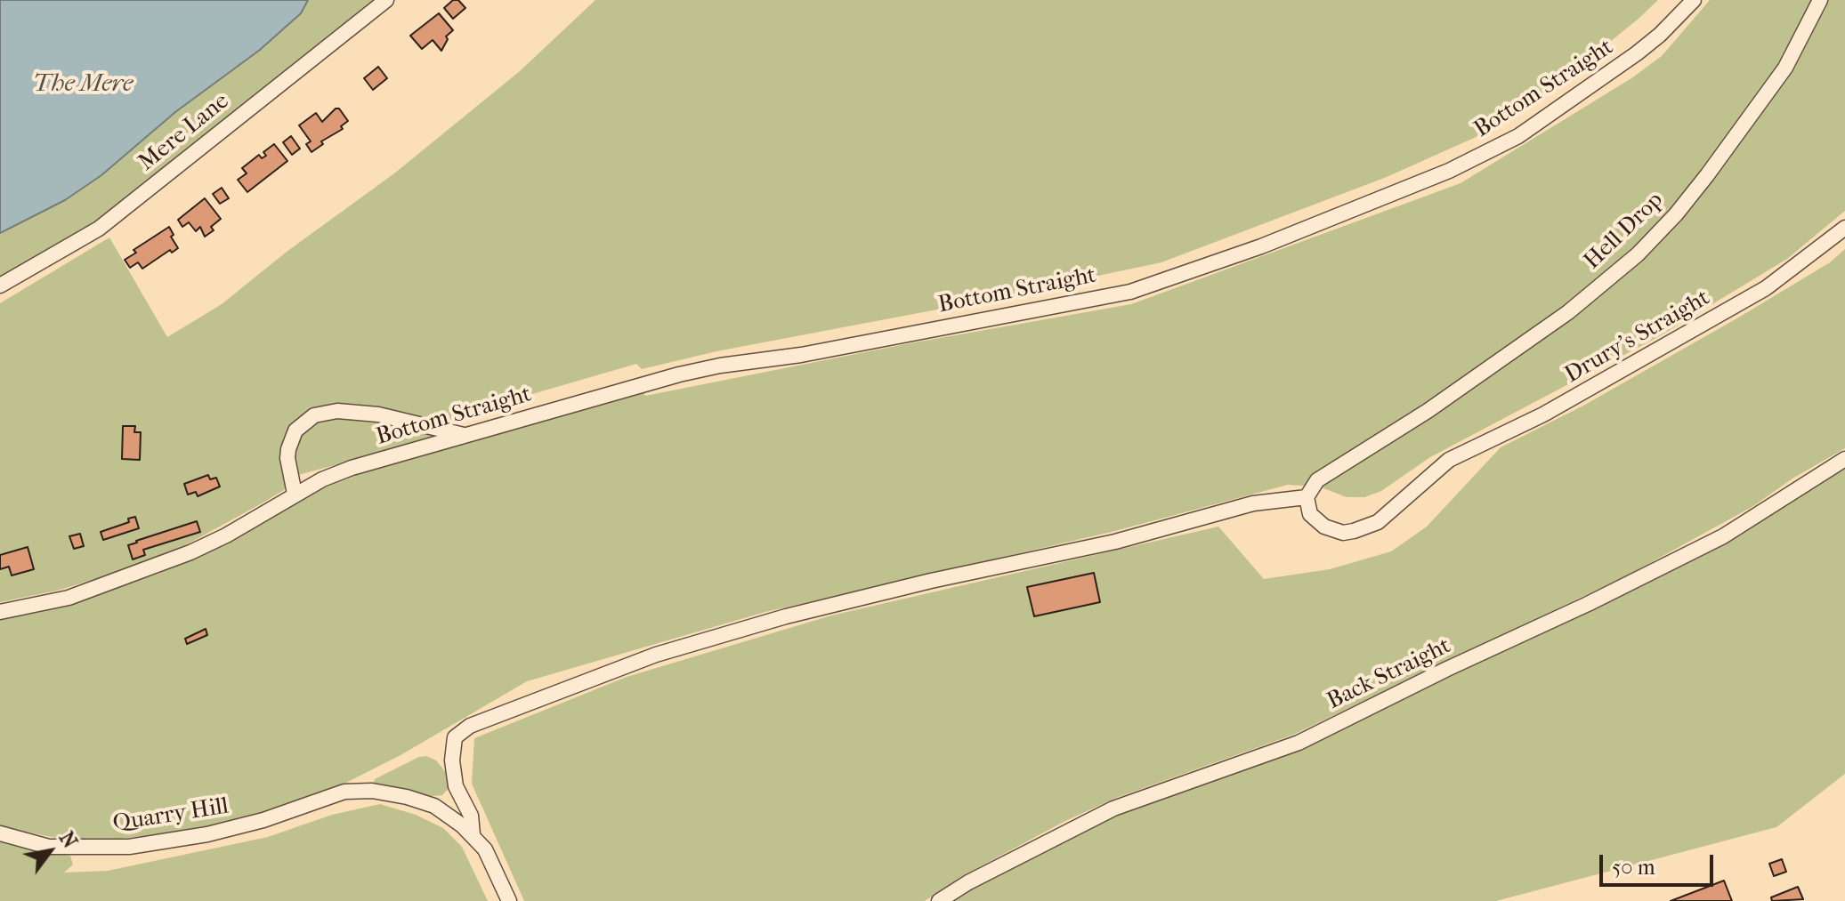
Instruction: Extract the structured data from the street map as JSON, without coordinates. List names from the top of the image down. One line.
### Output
{"streets":{"street":["Bottom Straight","Mere Lane","Hell Drop","Drury's Straight","Back Straight","Quarry Hill"]},"crossings":[["Hell Drop","Drury's Straight"]],"water":["The Mere"],"scale_bar":"50 m","north":"top right"}
